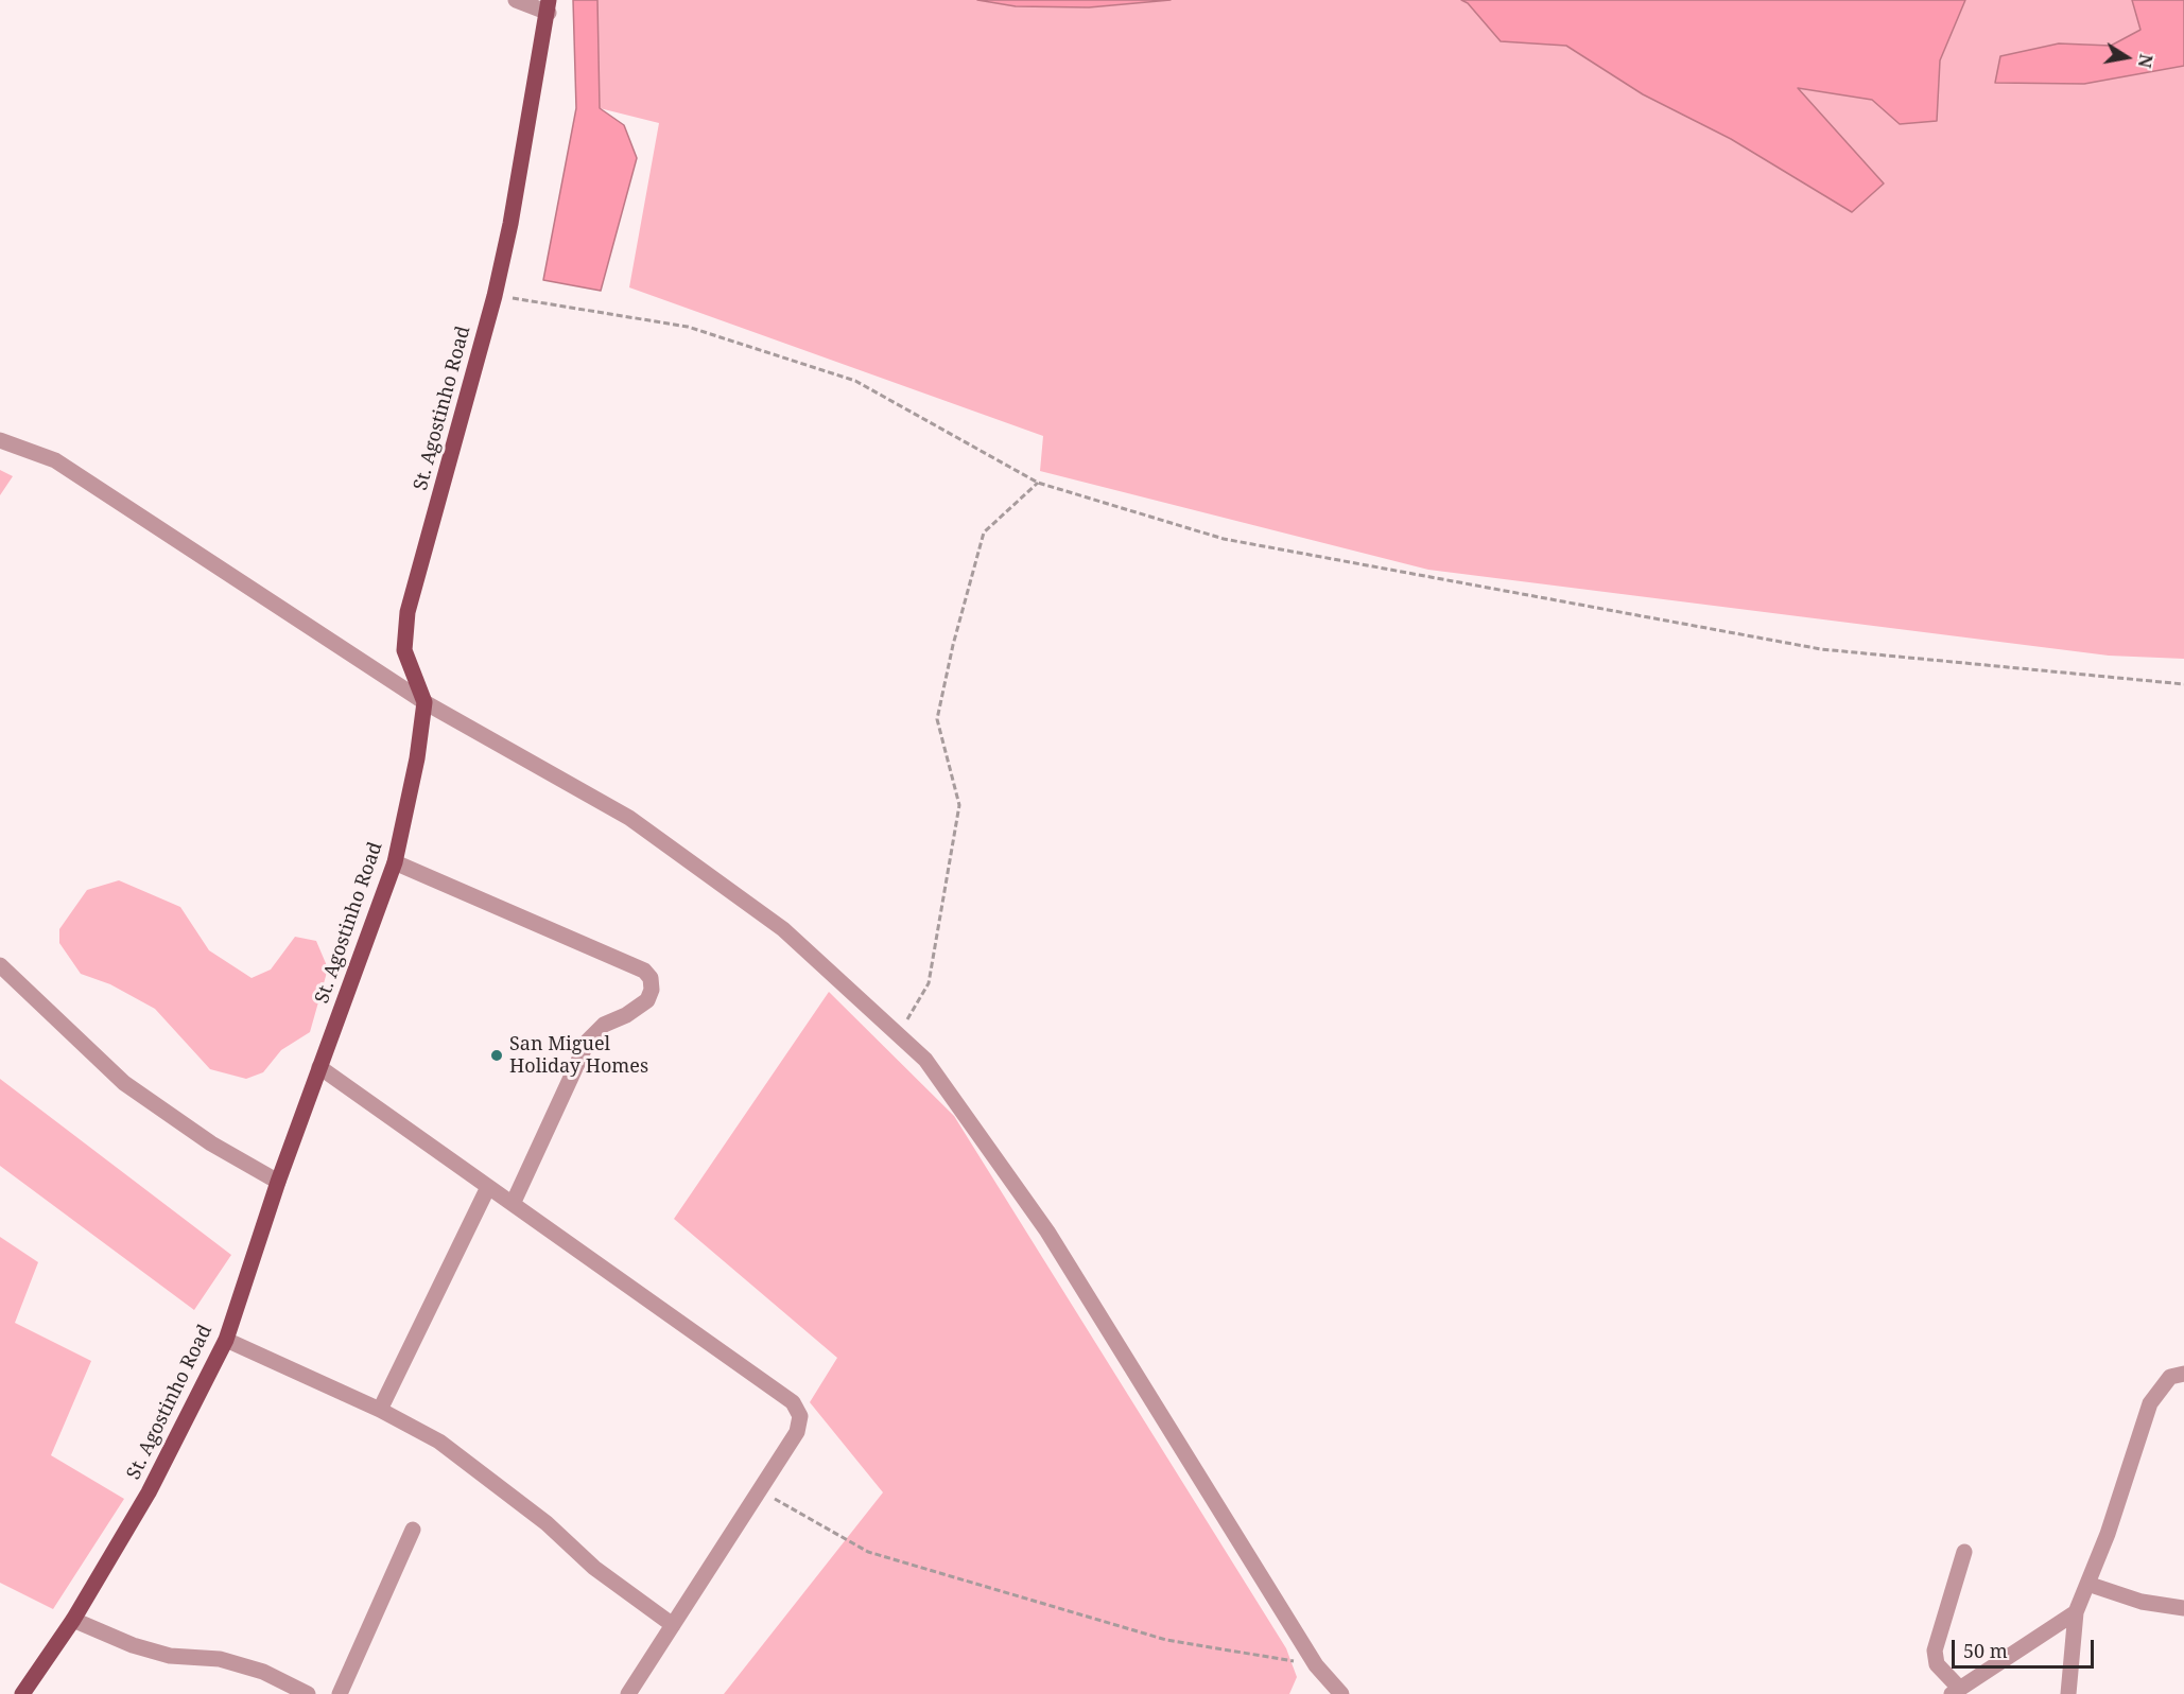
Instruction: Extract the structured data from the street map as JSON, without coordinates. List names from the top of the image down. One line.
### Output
{"streets":{"main road":["St. Agostinho Road"]},"places":["San Miguel Holiday Homes"],"scale_bar":"50 m","north":"right"}
